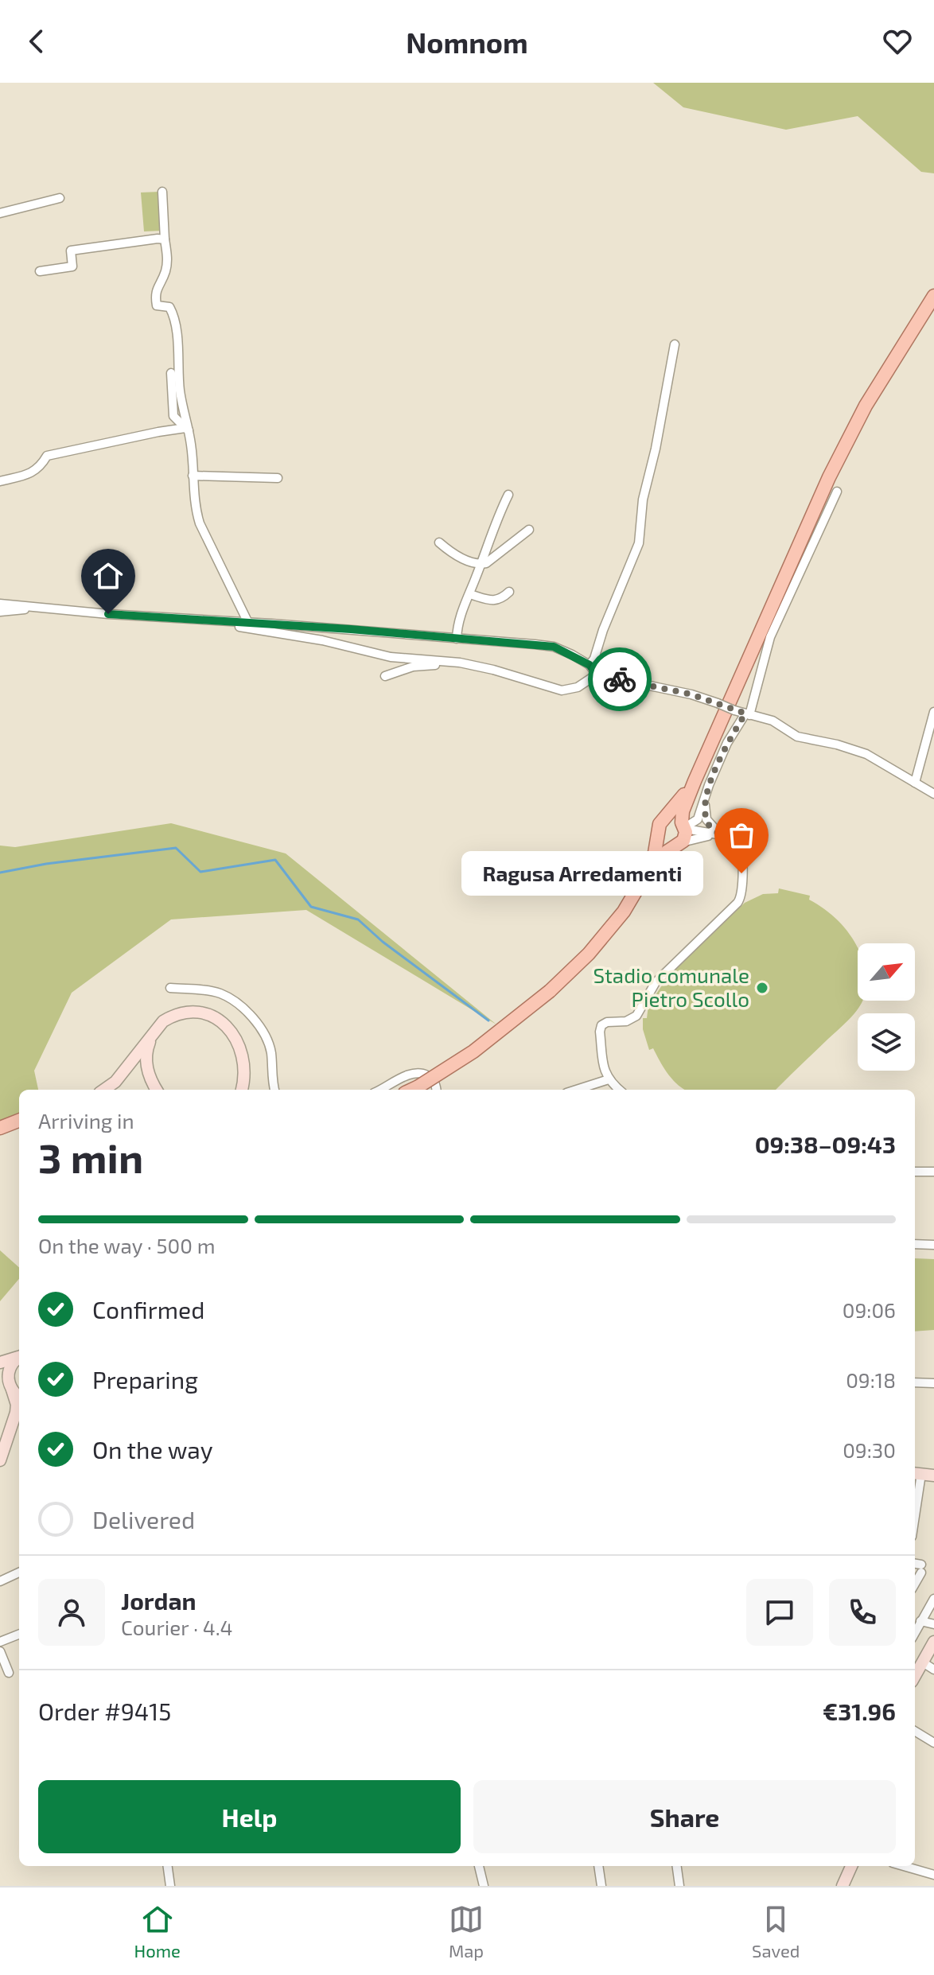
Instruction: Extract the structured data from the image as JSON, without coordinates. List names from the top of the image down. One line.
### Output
{"places":["Ragusa Arredamenti","Stadio comunale Pietro Scollo"],"north":"top right","page":{"header":"Nomnom","bubble":"Ragusa Arredamenti","heading":["3 min","Arriving in","09:38–09:43"],"panel":["Jordan","Courier · 4.4","Order #9415","€31.96"],"bar":"On the way · 500 m","list":[["Confirmed","09:06"],["Preparing","09:18"],["On the way","09:30"],"Delivered"],"buttons":["Help","Share"],"tabs":["Home","Map","Saved"]}}
